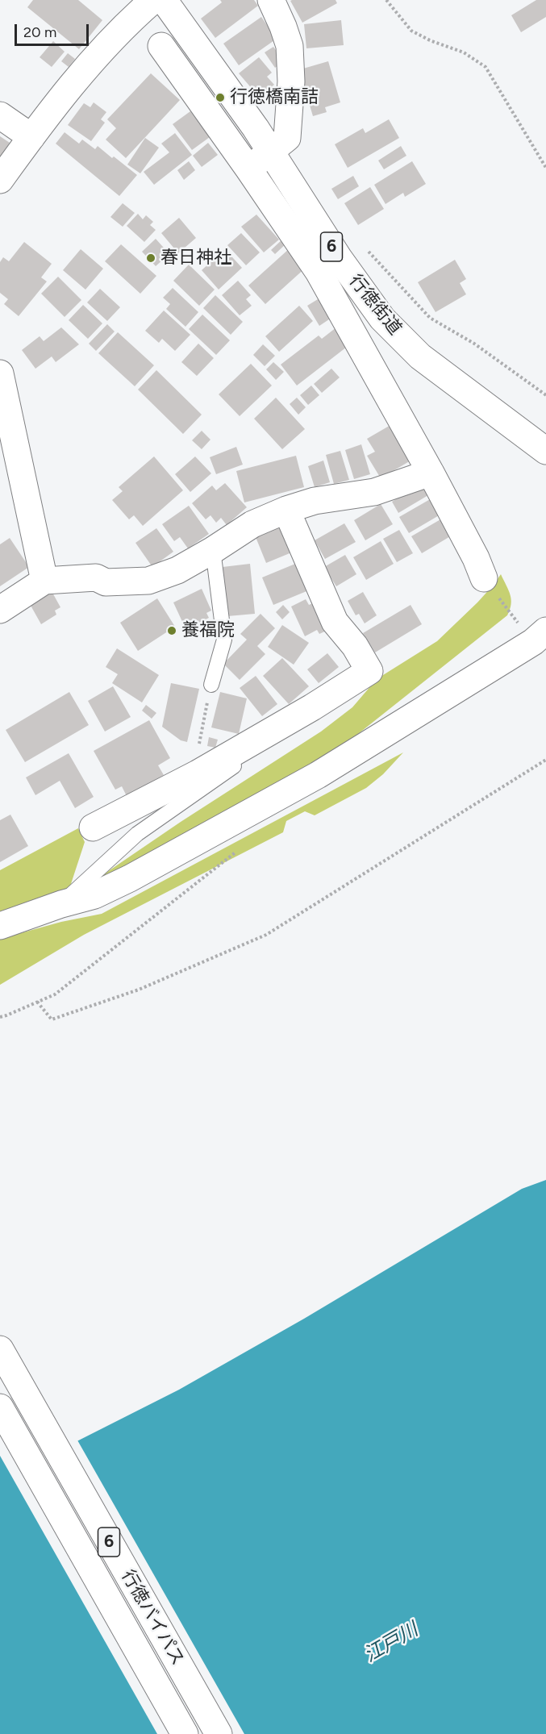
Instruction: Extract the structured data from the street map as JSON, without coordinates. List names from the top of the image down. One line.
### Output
{"streets":{"street":["6","行徳街道","行徳バイパス"]},"water":["江戸川"],"places":["行徳橋南詰","春日神社","養福院"],"scale_bar":"20 m"}
